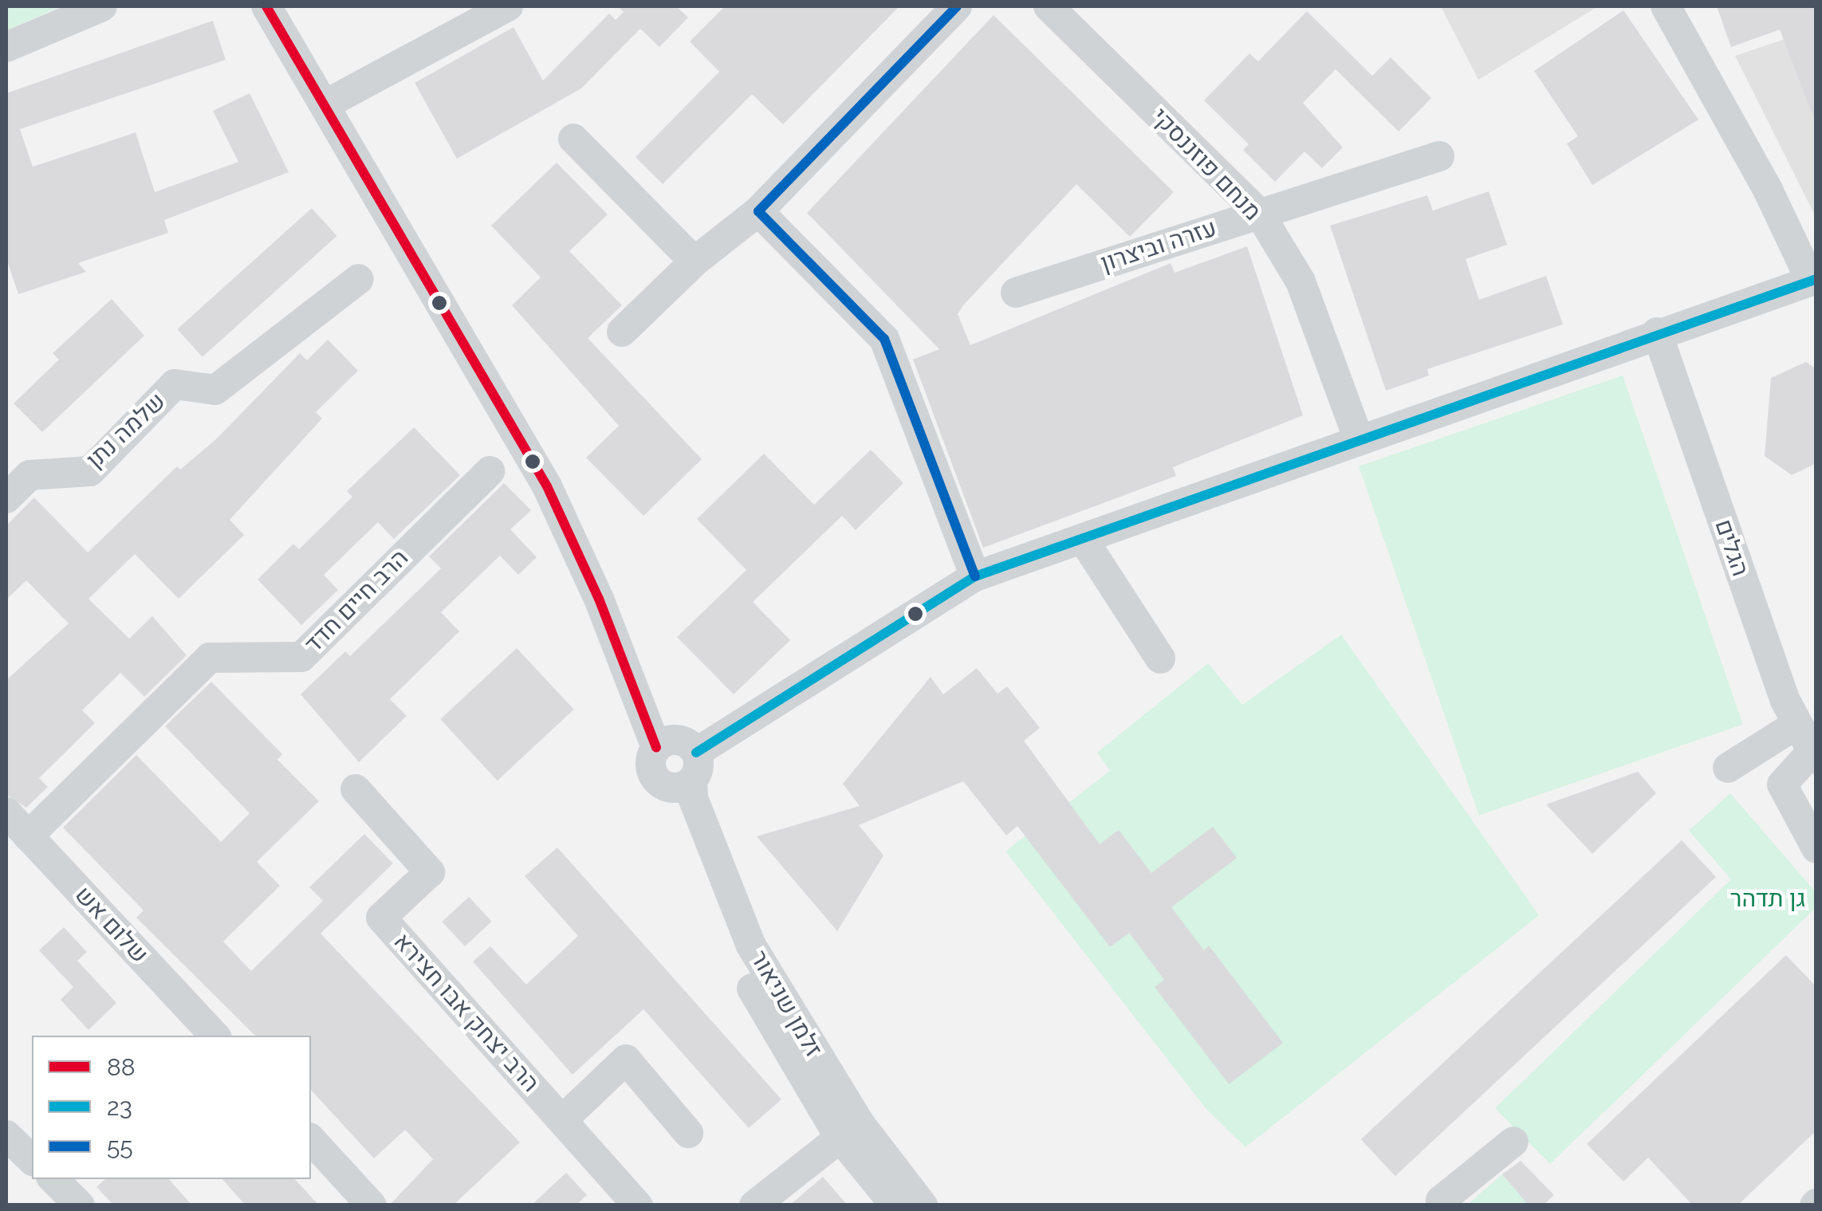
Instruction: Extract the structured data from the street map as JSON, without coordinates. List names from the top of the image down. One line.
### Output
{"streets":{"street":["מנחם פוזננסקי","עזרה וביצרון","שלמה נתן","הגלים","הרב חיים חדד","שלום אש","זלמן שניאור","הרב יצחק אבו חצירא"]},"crossings":[["מנחם פוזננסקי","עזרה וביצרון"],["הרב חיים חדד","שלום אש"]],"parks":["גן תדהר"],"lines":["transit line 88","transit line 55","transit line 23"],"legend":["88","23","55"]}
